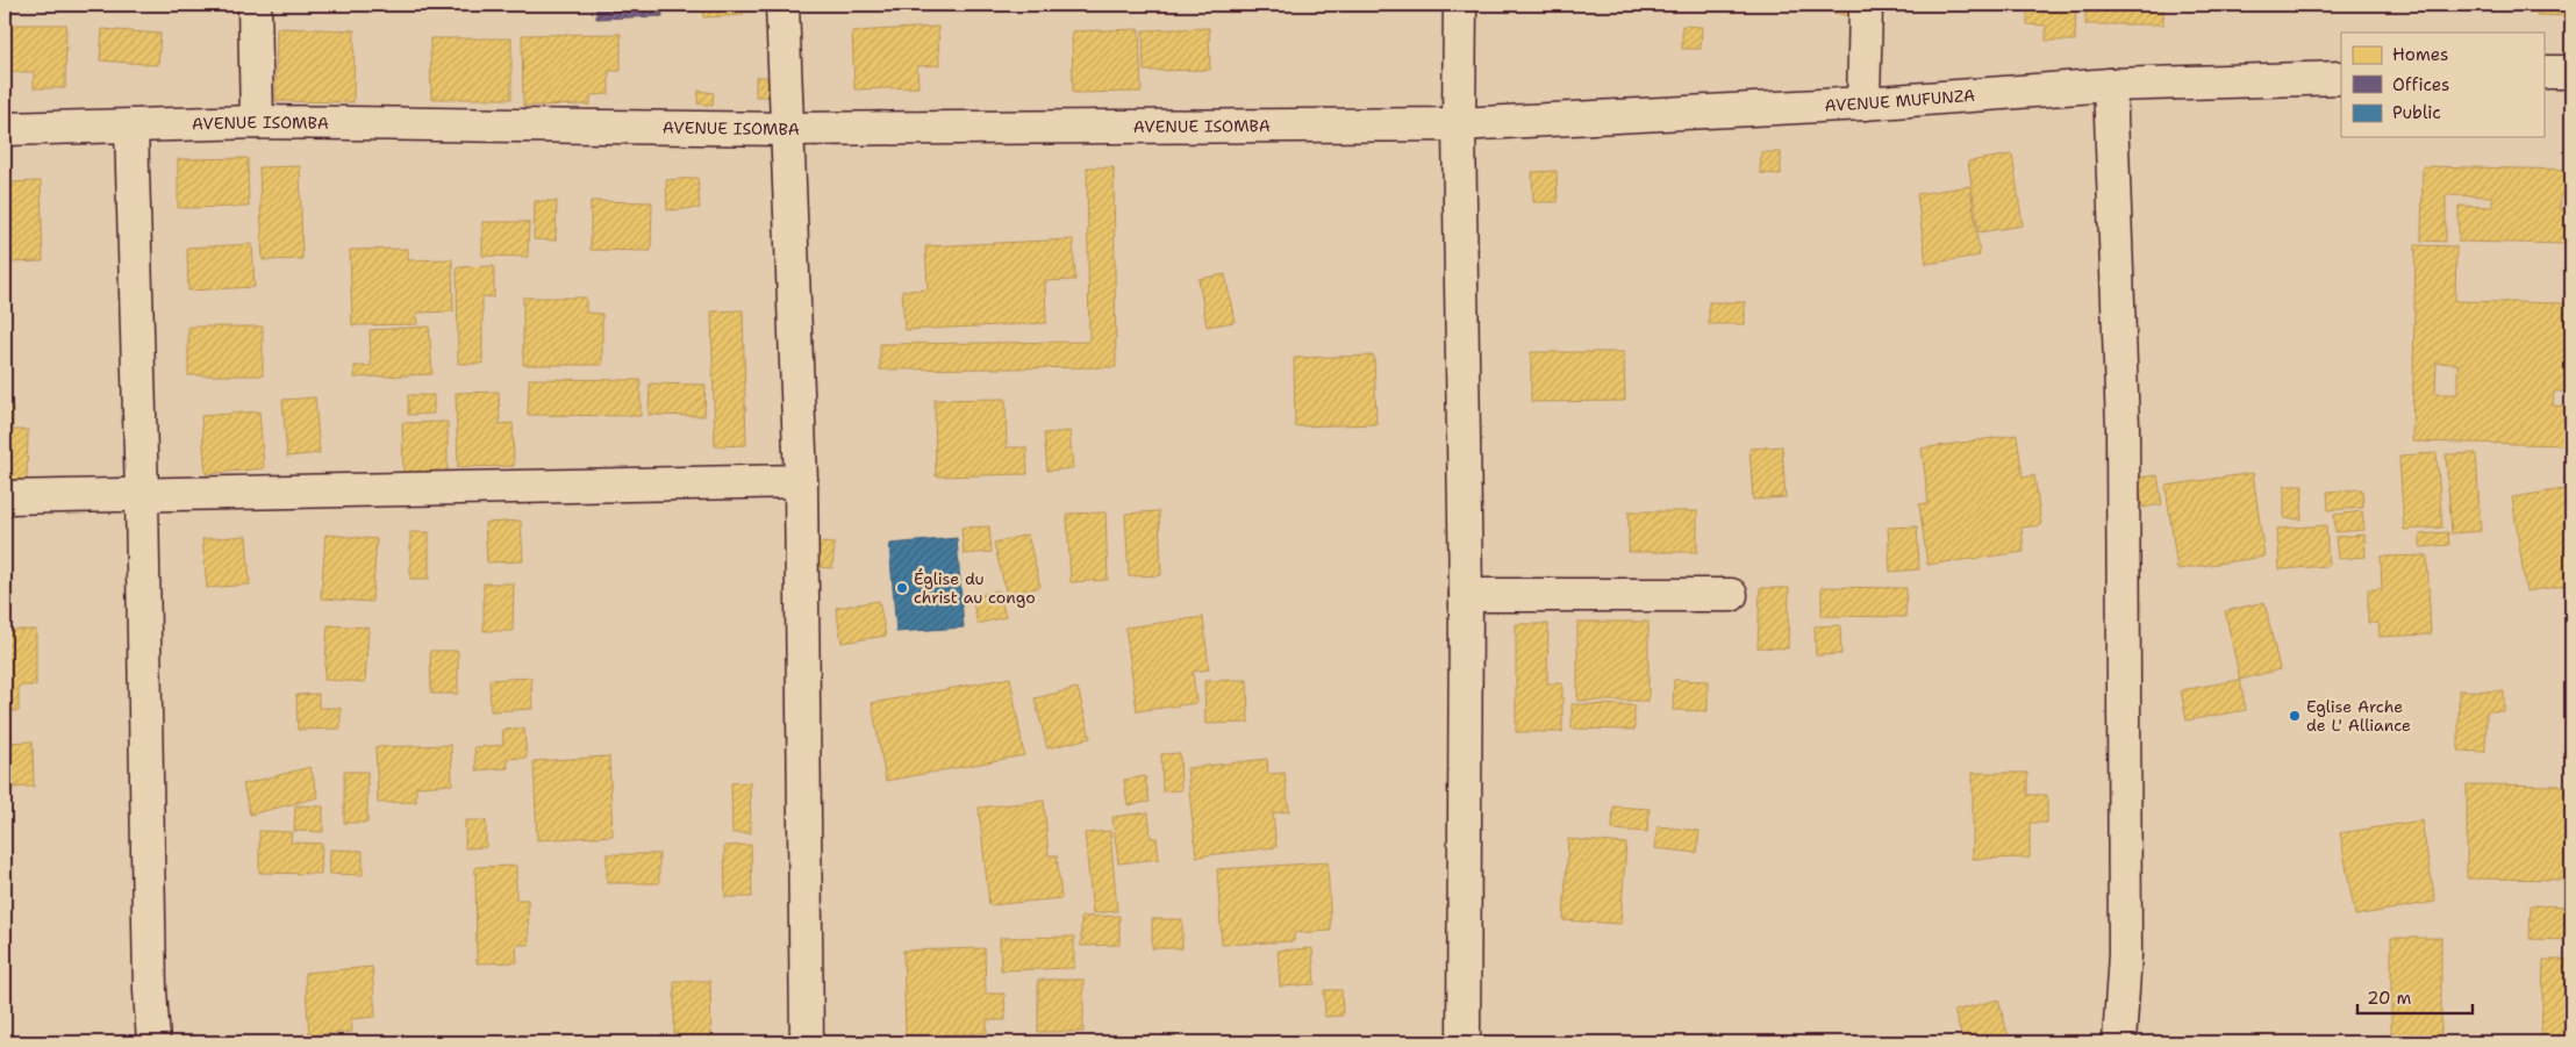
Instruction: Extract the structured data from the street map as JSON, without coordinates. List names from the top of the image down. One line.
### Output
{"streets":{"street":["AVENUE MUFUNZA","AVENUE ISOMBA"]},"crossings":[["AVENUE MUFUNZA","AVENUE ISOMBA"]],"places":["Église du christ au congo","Eglise Arche de L' Alliance"],"legend":["Homes","Offices","Public"],"scale_bar":"20 m"}
